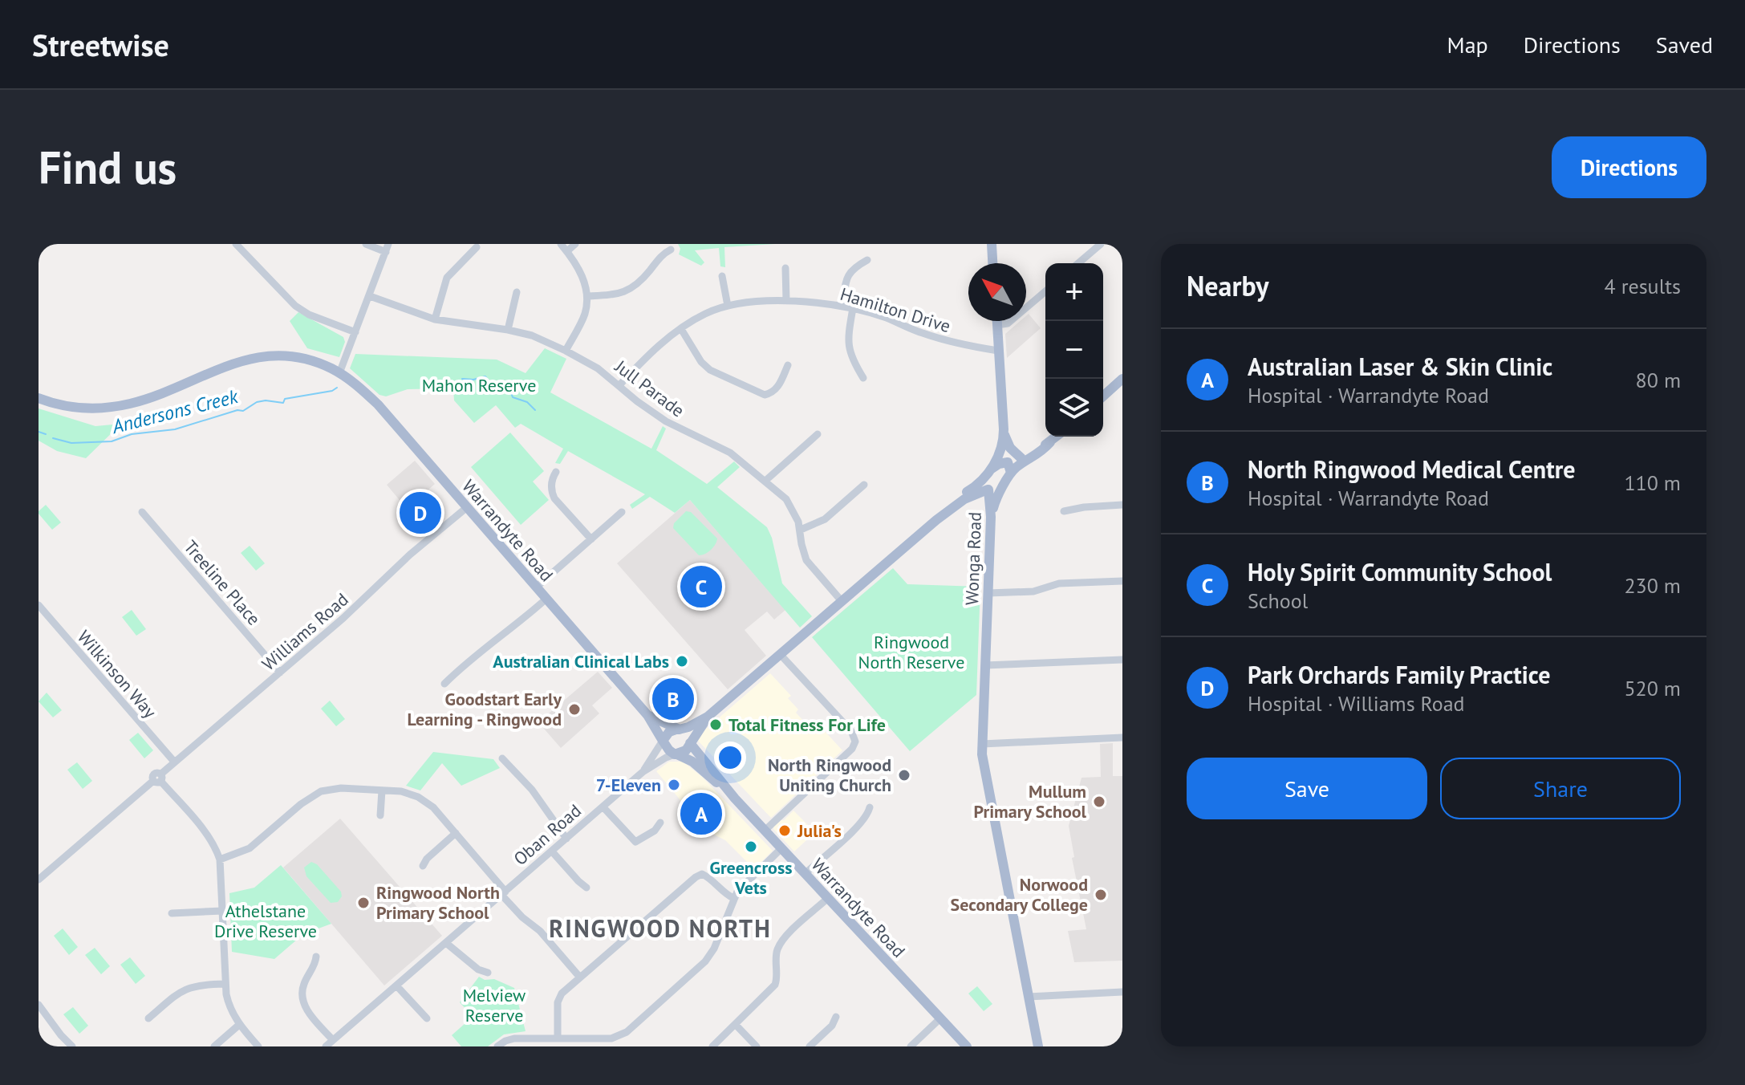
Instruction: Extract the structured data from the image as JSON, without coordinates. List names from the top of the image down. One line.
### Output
{"streets":{"main road":["Warrandyte Road","Wonga Road"],"street":["Hamilton Drive","Jull Parade","Treeline Place","Williams Road","Wilkinson Way","Oban Road"]},"crossings":[["Hamilton Drive","Jull Parade"],["Warrandyte Road","Williams Road"],["Warrandyte Road","Oban Road"],["Treeline Place","Williams Road"],["Williams Road","Wilkinson Way"]],"districts":["RINGWOOD NORTH"],"water":["Andersons Creek"],"parks":["Mahon Reserve","Ringwood North Reserve","Athelstane Drive Reserve","Melview Reserve"],"places":["Australian Clinical Labs","Goodstart Early Learning - Ringwood","Total Fitness For Life","North Ringwood Uniting Church","7-Eleven","Mullum Primary School","Julia's","Greencross Vets","Norwood Secondary College","Ringwood North Primary School"],"north":"top left","page":{"header":"Streetwise","nav":["Map","Directions","Saved"],"buttons":["Directions",["Save","Share"]],"title":"Find us","heading":["Nearby","4 results"],"map_buttons":["+","−"],"list":[{"mark":"A","name":"Australian Laser & Skin Clinic","note":"Hospital · Warrandyte Road","value":"80 m"},{"mark":"B","name":"North Ringwood Medical Centre","note":"Hospital · Warrandyte Road","value":"110 m"},{"mark":"C","name":"Holy Spirit Community School","note":"School","value":"230 m"},{"mark":"D","name":"Park Orchards Family Practice","note":"Hospital · Williams Road","value":"520 m"}],"pins":["D","C","B","A"]}}
